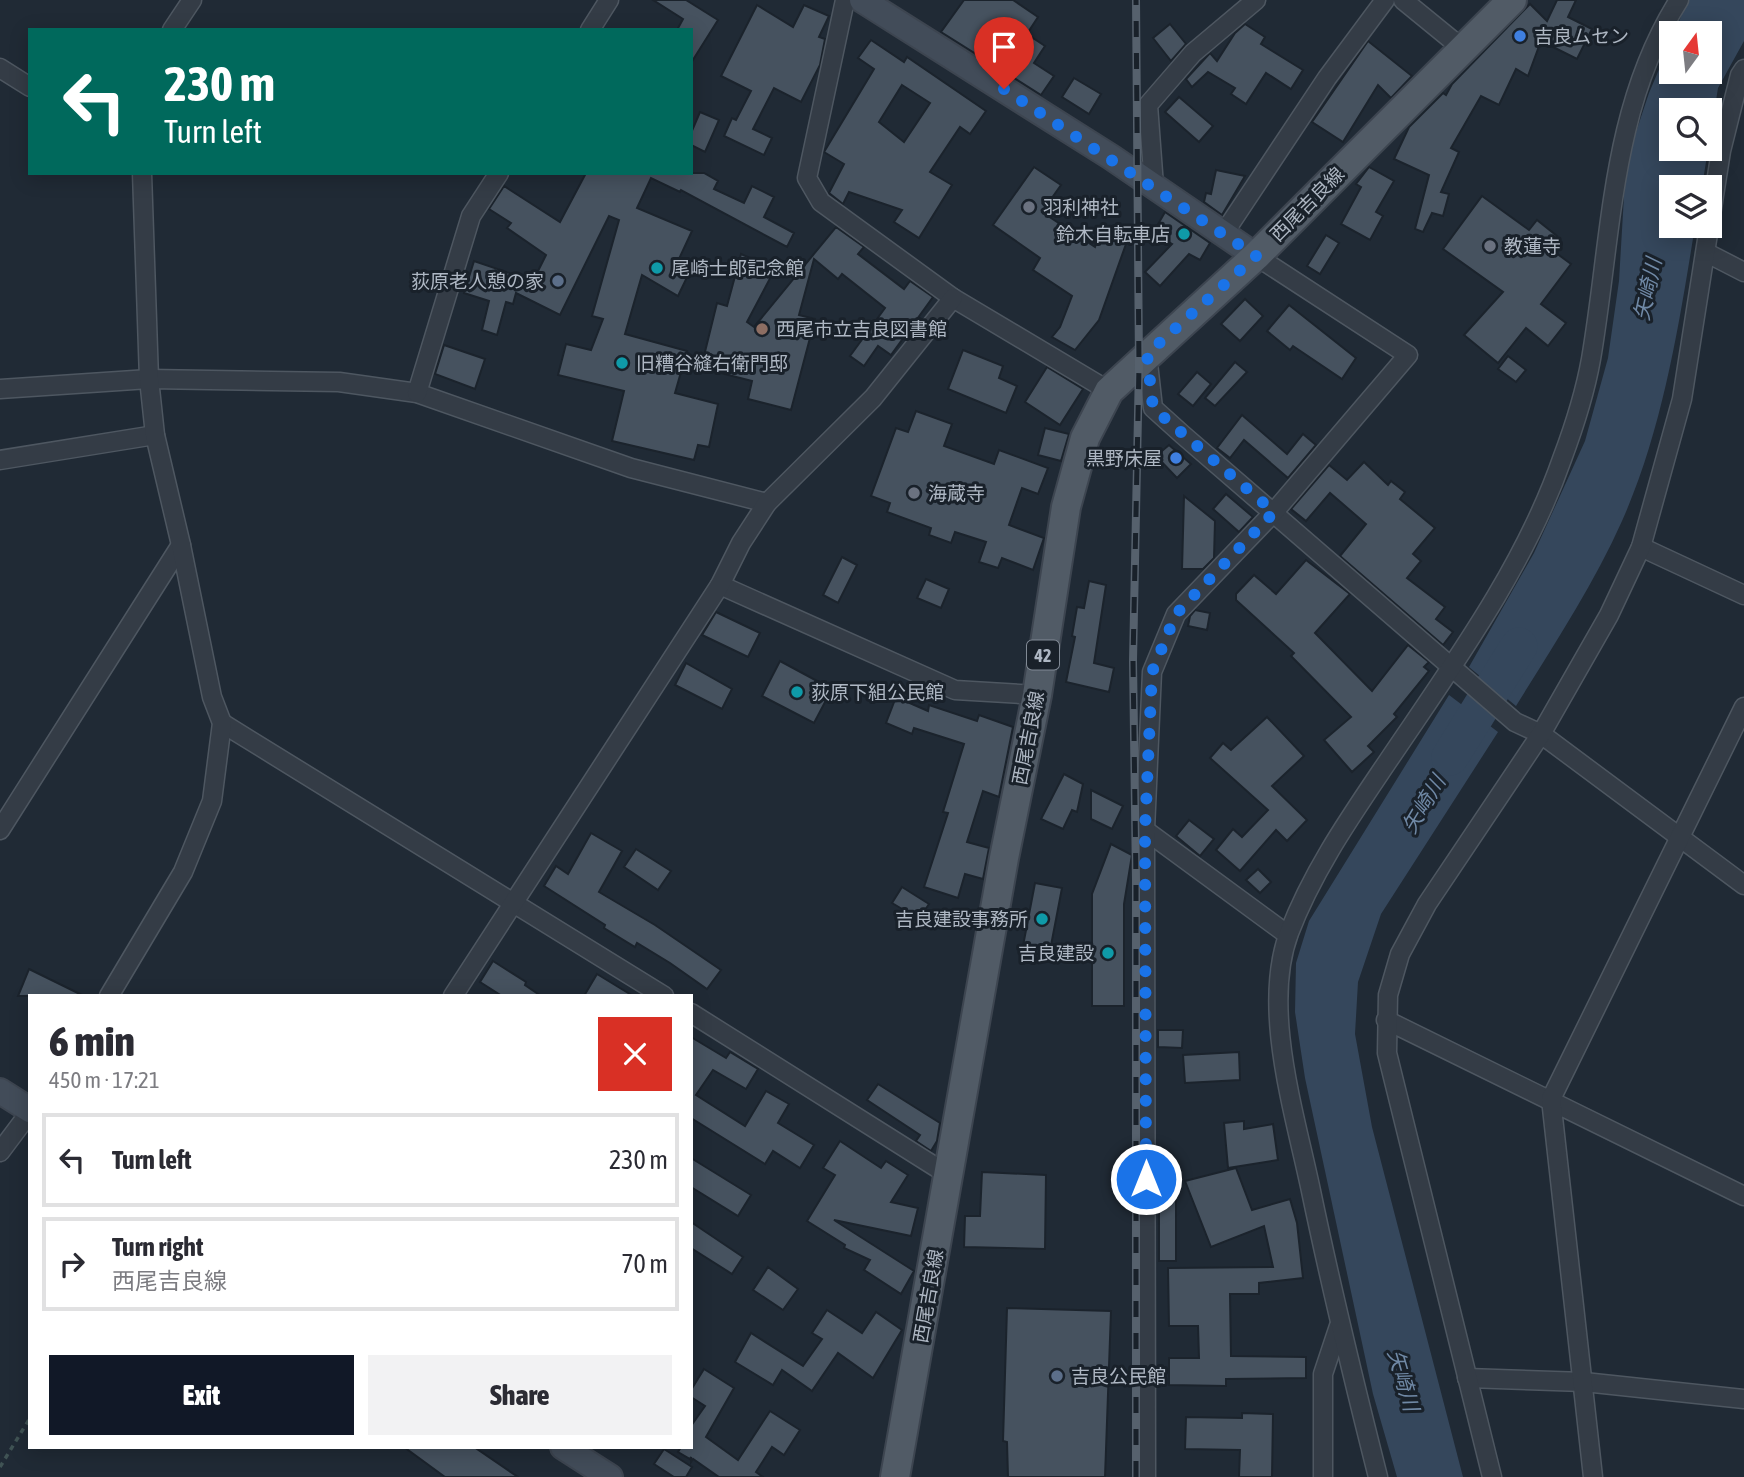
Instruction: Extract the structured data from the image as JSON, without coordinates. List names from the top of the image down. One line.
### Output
{"streets":{"main road":["西尾吉良線","42"]},"water":["矢崎川"],"places":["吉良ムセン","羽利神社","鈴木自転車店","教蓮寺","尾崎士郎記念館","荻原老人憩の家","西尾市立吉良図書館","旧糟谷縫右衛門邸","黒野床屋","海蔵寺","荻原下組公民館","吉良建設事務所","吉良建設","吉良公民館"],"north":"top","page":{"turn":["230 m","Turn left"],"heading":["6 min","450 m · 17:21"],"list":[{"name":"Turn left","value":"230 m"},{"name":"Turn right","note":"西尾吉良線","value":"70 m"}],"buttons":["Exit","Share"]}}
